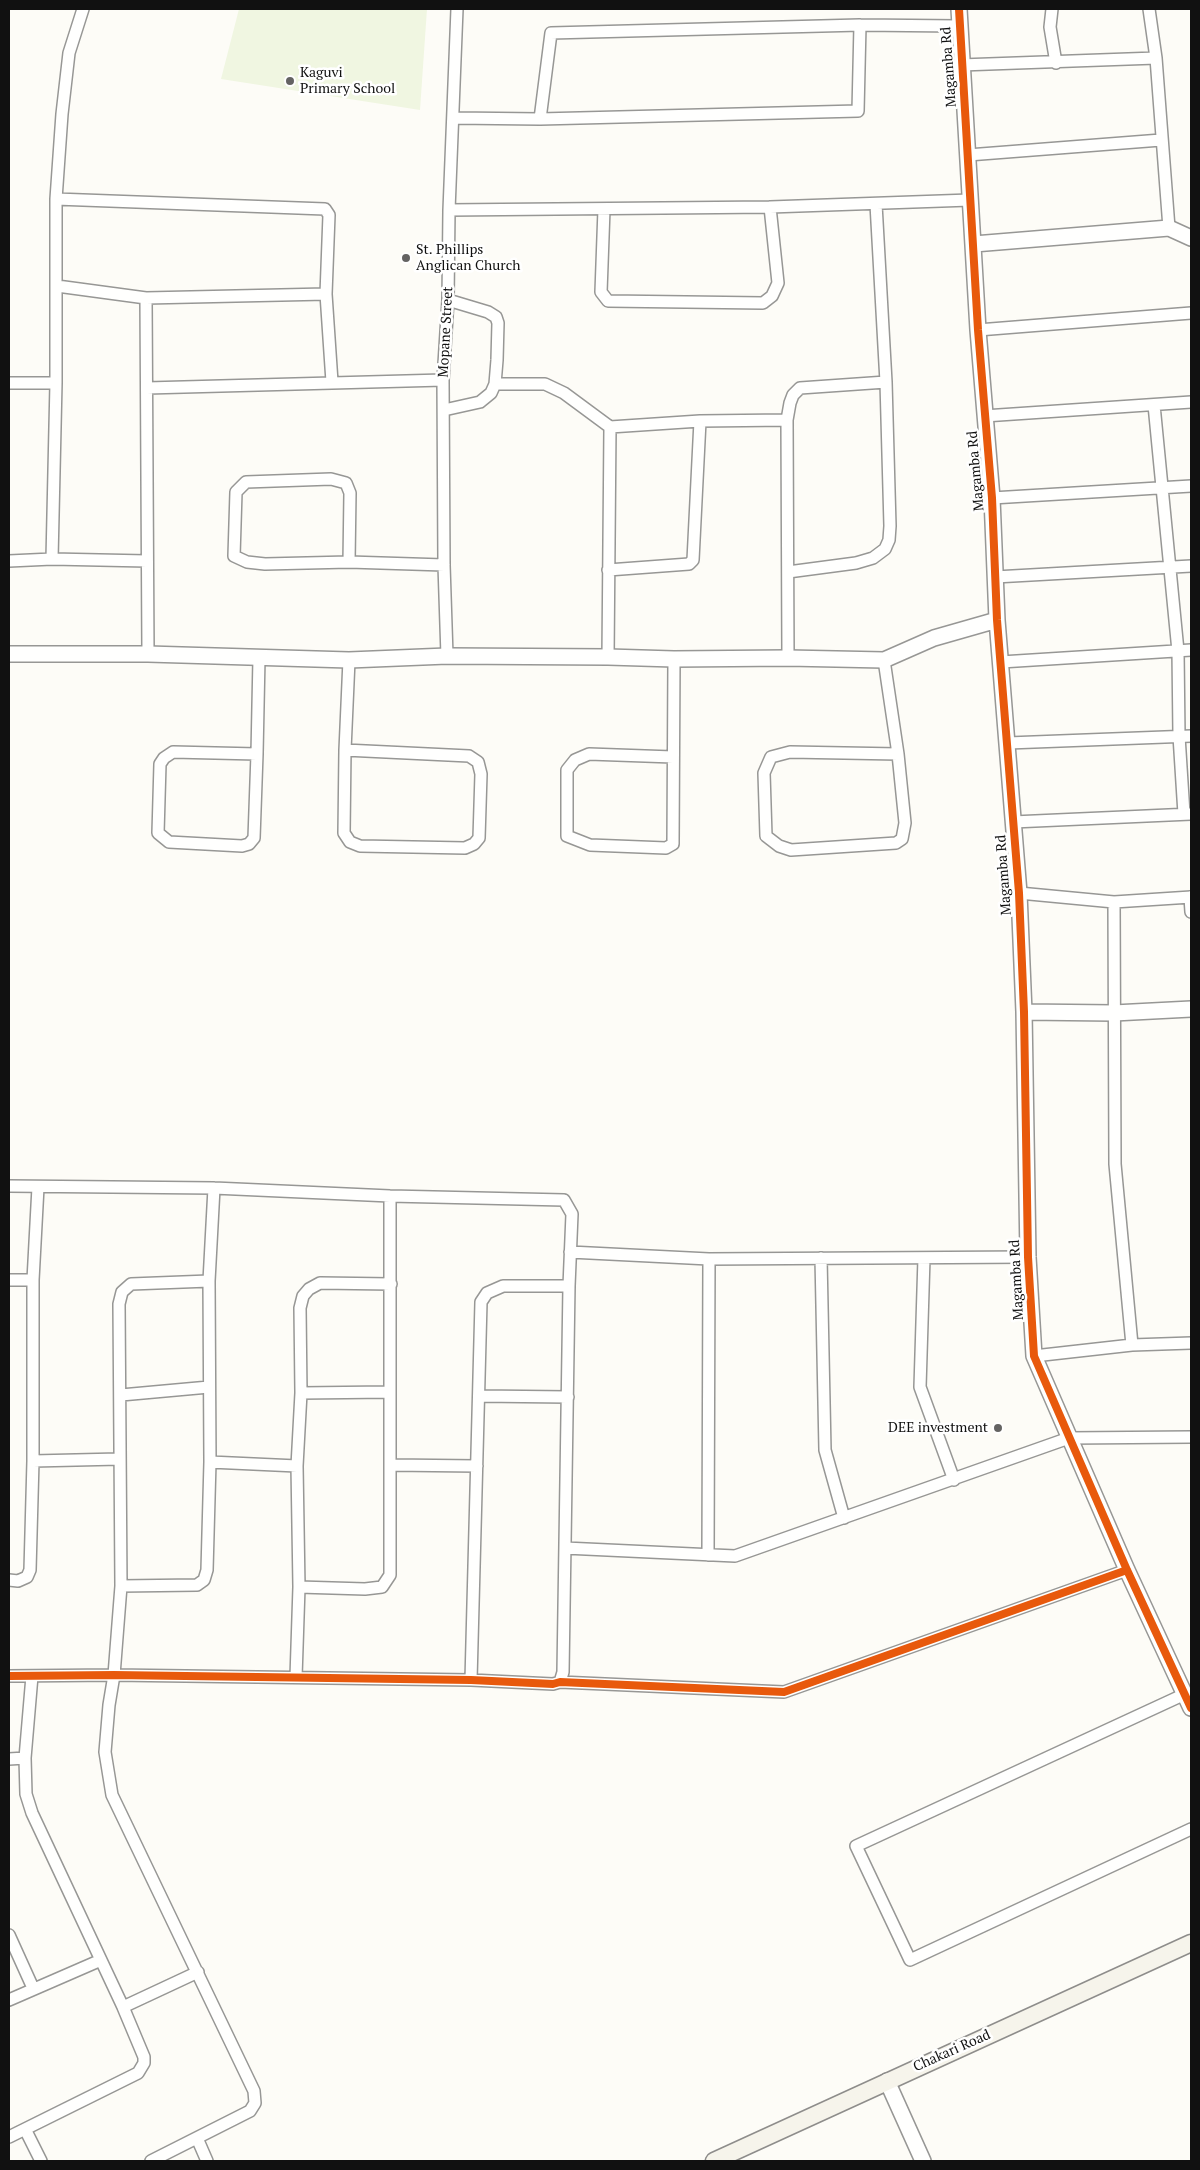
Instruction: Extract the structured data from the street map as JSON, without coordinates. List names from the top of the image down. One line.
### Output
{"streets":{"main road":["Chakari Road"],"street":["Magamba Rd","Mopane Street"]},"places":["Kaguvi Primary School","St. Phillips Anglican Church","DEE investment"]}
